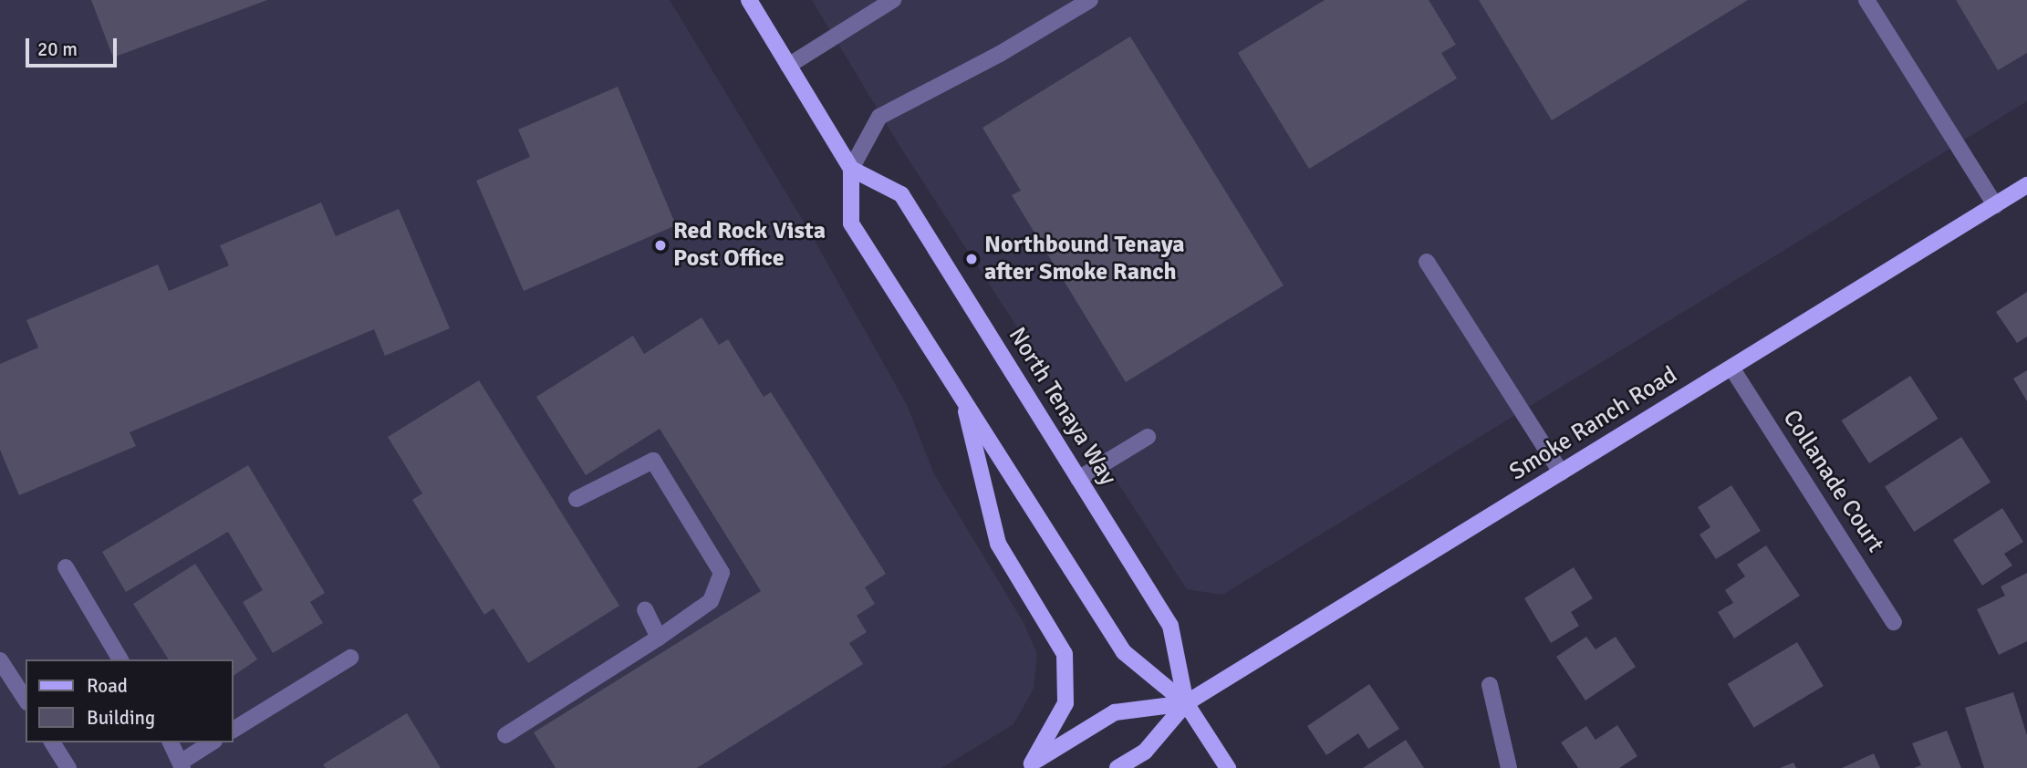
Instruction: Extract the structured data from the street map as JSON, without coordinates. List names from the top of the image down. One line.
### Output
{"streets":{"main road":["North Tenaya Way","Smoke Ranch Road"],"street":["Collanade Court"]},"crossings":[["North Tenaya Way","Smoke Ranch Road"],["Smoke Ranch Road","Collanade Court"]],"places":["Red Rock Vista Post Office","Northbound Tenaya after Smoke Ranch"],"legend":["Road","Building"],"scale_bar":"20 m"}
